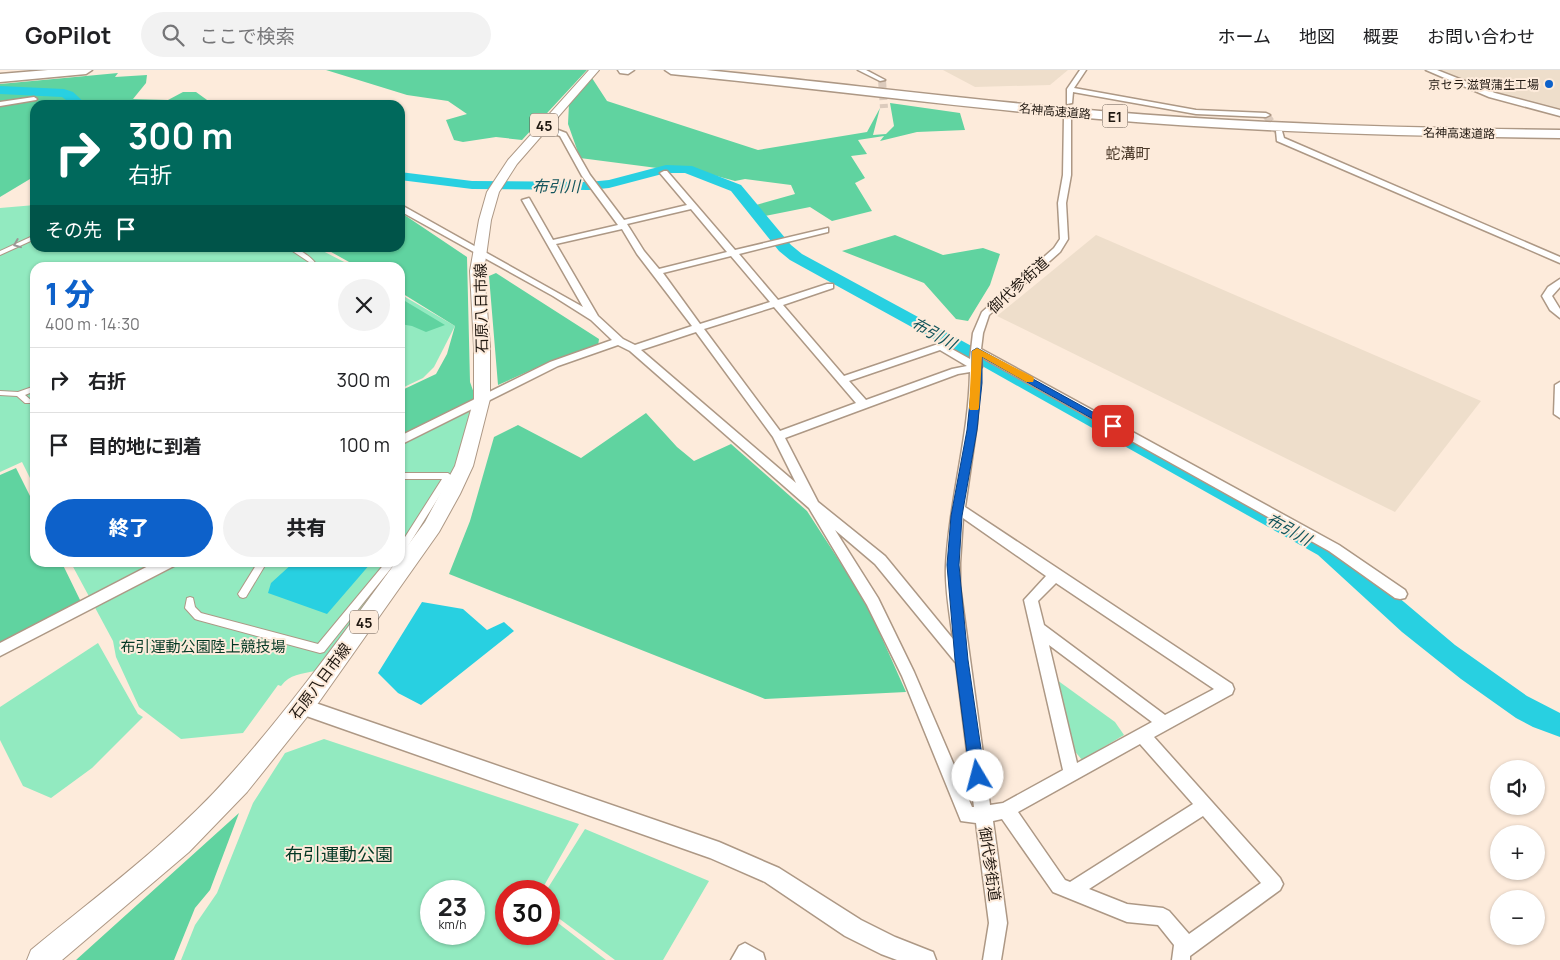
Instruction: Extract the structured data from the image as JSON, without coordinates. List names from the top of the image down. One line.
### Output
{"streets":{"highway":["名神高速道路","E1"],"main road":["45","石原八日市線"],"street":["御代参街道"]},"districts":["蛇溝町"],"water":["布引川"],"parks":["布引運動公園陸上競技場","布引運動公園"],"places":["京セラ 滋賀蒲生工場"],"page":{"header":"GoPilot","search":"ここで検索","nav":["ホーム","地図","概要","お問い合わせ"],"turn":["300 m","右折"],"then":"その先","heading":["1 分","400 m · 14:30"],"list":[{"name":"右折","value":"300 m"},{"name":"目的地に到着","value":"100 m"}],"buttons":["終了","共有"],"map_buttons":["+","−"],"speed":"23 km/h","limit":"30"}}
